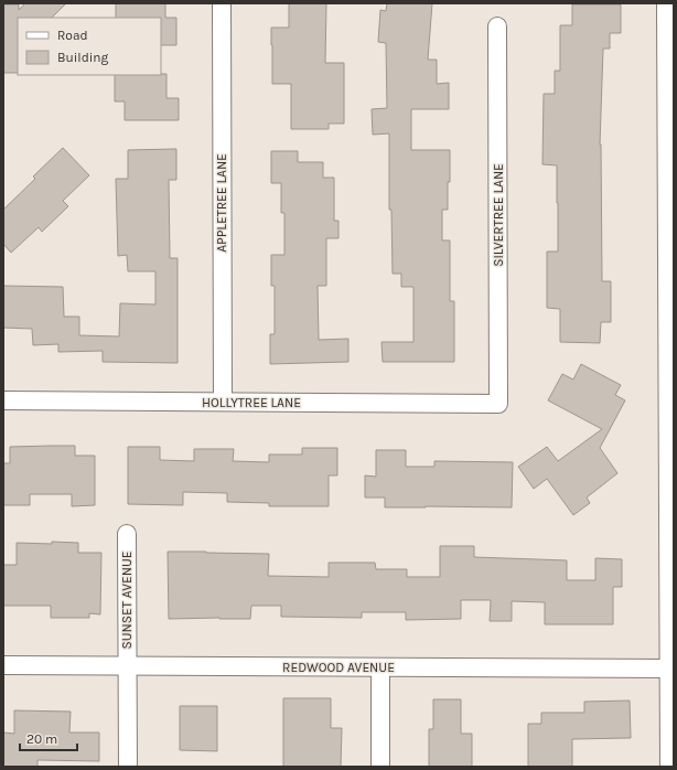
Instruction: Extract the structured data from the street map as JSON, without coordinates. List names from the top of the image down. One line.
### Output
{"streets":{"street":["APPLETREE LANE","SILVERTREE LANE","HOLLYTREE LANE","SUNSET AVENUE","REDWOOD AVENUE"]},"crossings":[["APPLETREE LANE","HOLLYTREE LANE"],["SILVERTREE LANE","HOLLYTREE LANE"],["SUNSET AVENUE","REDWOOD AVENUE"]],"legend":["Road","Building"],"scale_bar":"20 m"}
